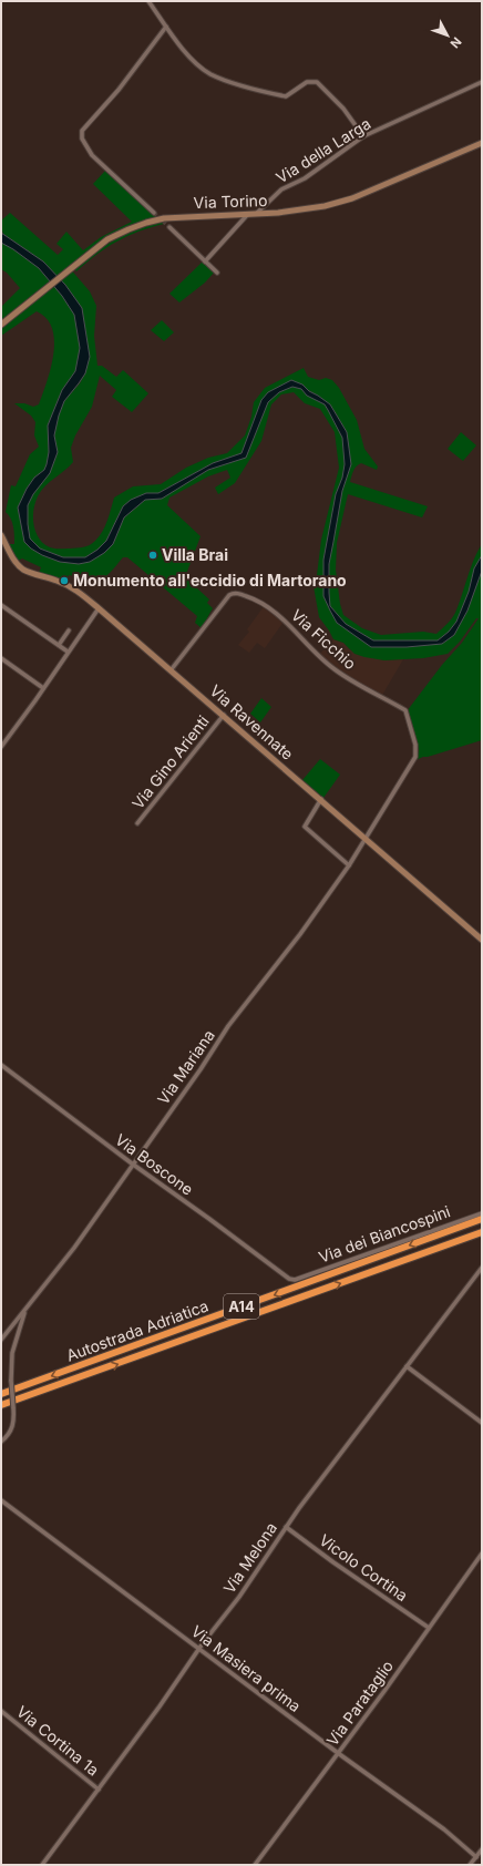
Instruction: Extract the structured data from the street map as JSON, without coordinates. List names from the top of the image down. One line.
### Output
{"streets":{"highway":["A14","Autostrada Adriatica"],"main road":["Via Torino","Via Ravennate"],"street":["Via della Larga","Via Ficchio","Via Gino Arienti","Via Mariana","Via Boscone","Via dei Biancospini","Via Melona","Vicolo Cortina","Via Masiera prima","Via Parataglio","Via Cortina 1a"]},"crossings":[["Via della Larga","Via Torino"],["Via Ficchio","Via Ravennate"],["Via Ficchio","Via Mariana"],["Via Ravennate","Via Gino Arienti"],["Via Ravennate","Via Mariana"],["Via Mariana","Via Boscone"],["Via Boscone","Via dei Biancospini"],["Via Melona","Vicolo Cortina"],["Via Melona","Via Masiera prima"],["Via Melona","Via Cortina 1a"],["Vicolo Cortina","Via Parataglio"],["Via Masiera prima","Via Parataglio"]],"places":["Villa Brai","Monumento all'eccidio di Martorano"],"north":"bottom right"}
